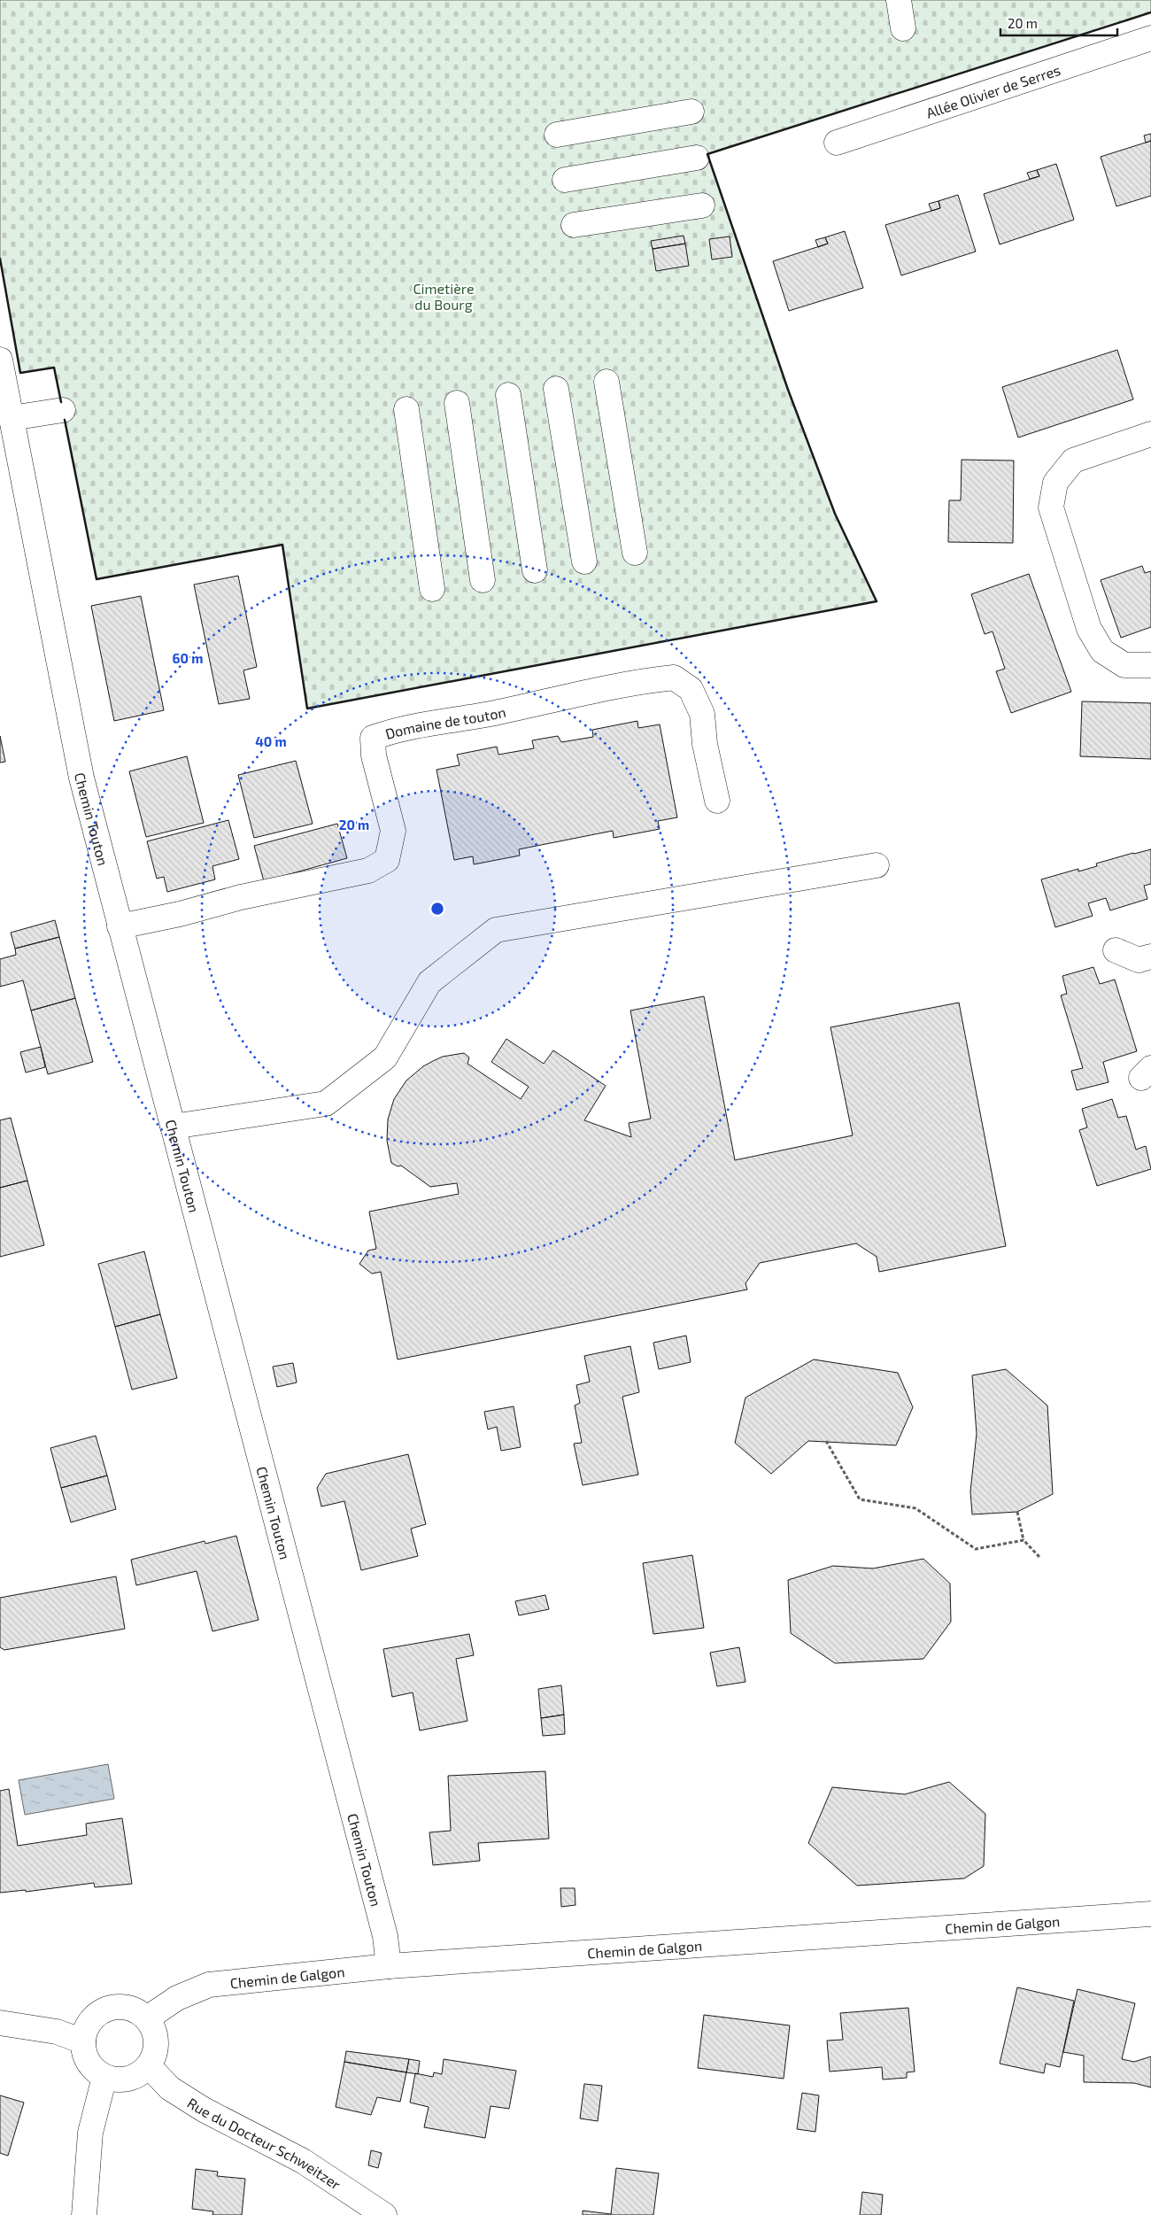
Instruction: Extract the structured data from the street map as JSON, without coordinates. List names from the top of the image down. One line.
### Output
{"streets":{"street":["Allée Olivier de Serres","Domaine de touton","Chemin Touton","Chemin de Galgon","Rue du Docteur Schweitzer"]},"crossings":[["Domaine de touton","Chemin Touton"],["Chemin Touton","Chemin de Galgon"],["Chemin de Galgon","Rue du Docteur Schweitzer"]],"parks":["Cimetière du Bourg"],"scale_bar":"20 m","rings":["60 m","40 m","20 m"]}
